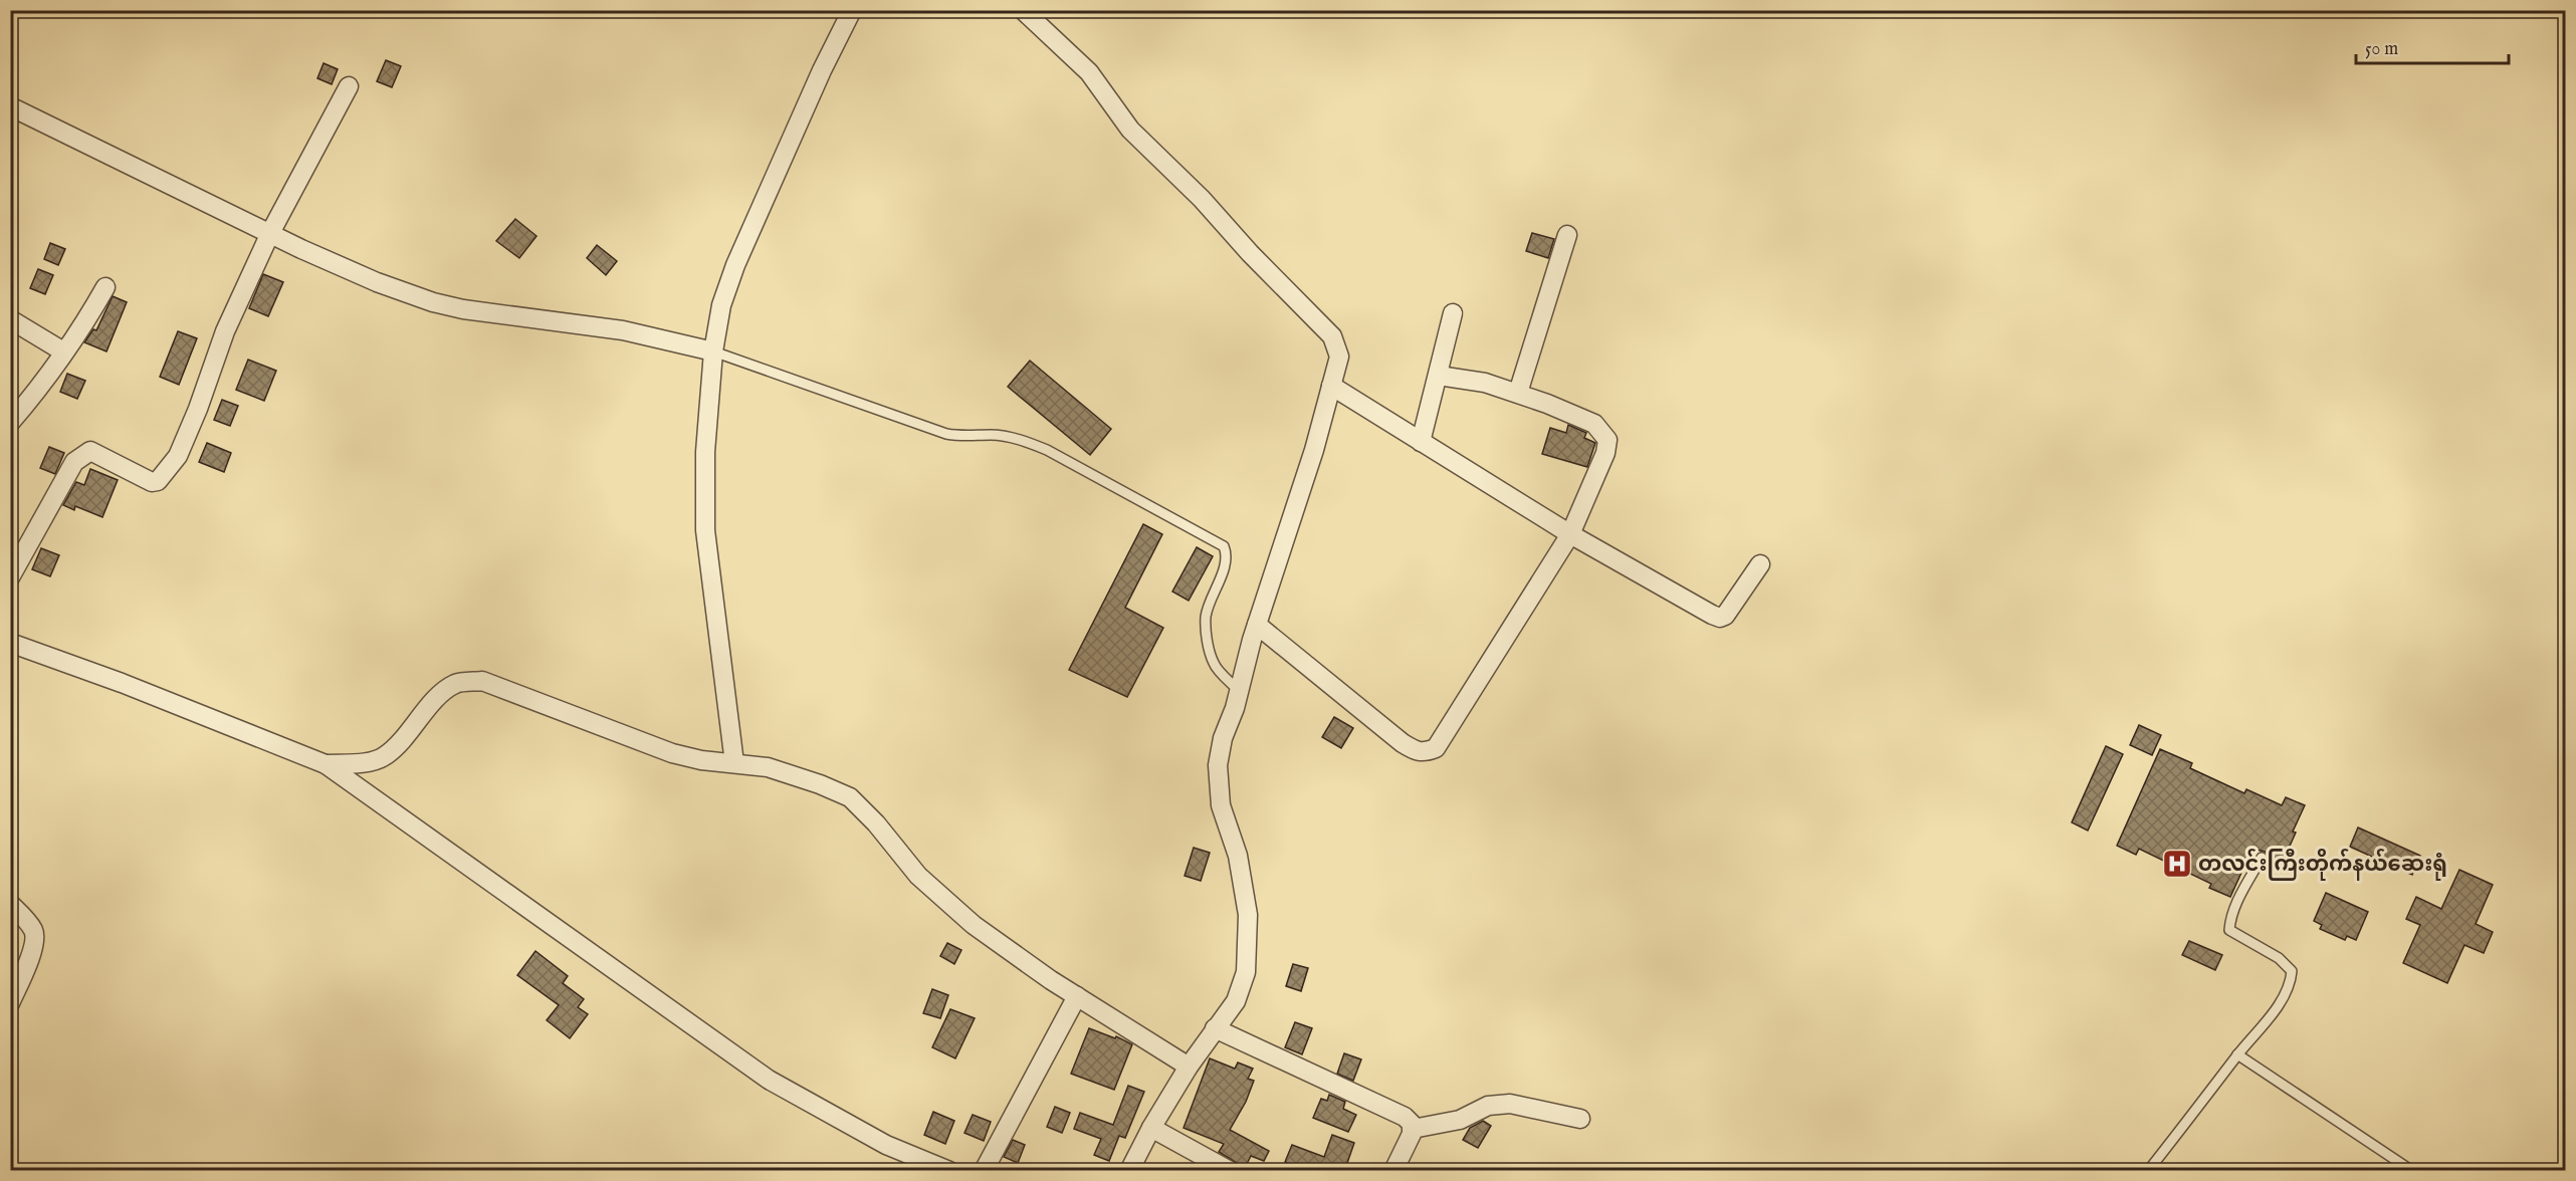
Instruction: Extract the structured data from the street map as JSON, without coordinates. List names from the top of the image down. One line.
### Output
{"places":{"hospital":["တလင်းကြီးတိုက်နယ်ဆေးရုံ"]},"scale_bar":"50 m"}
